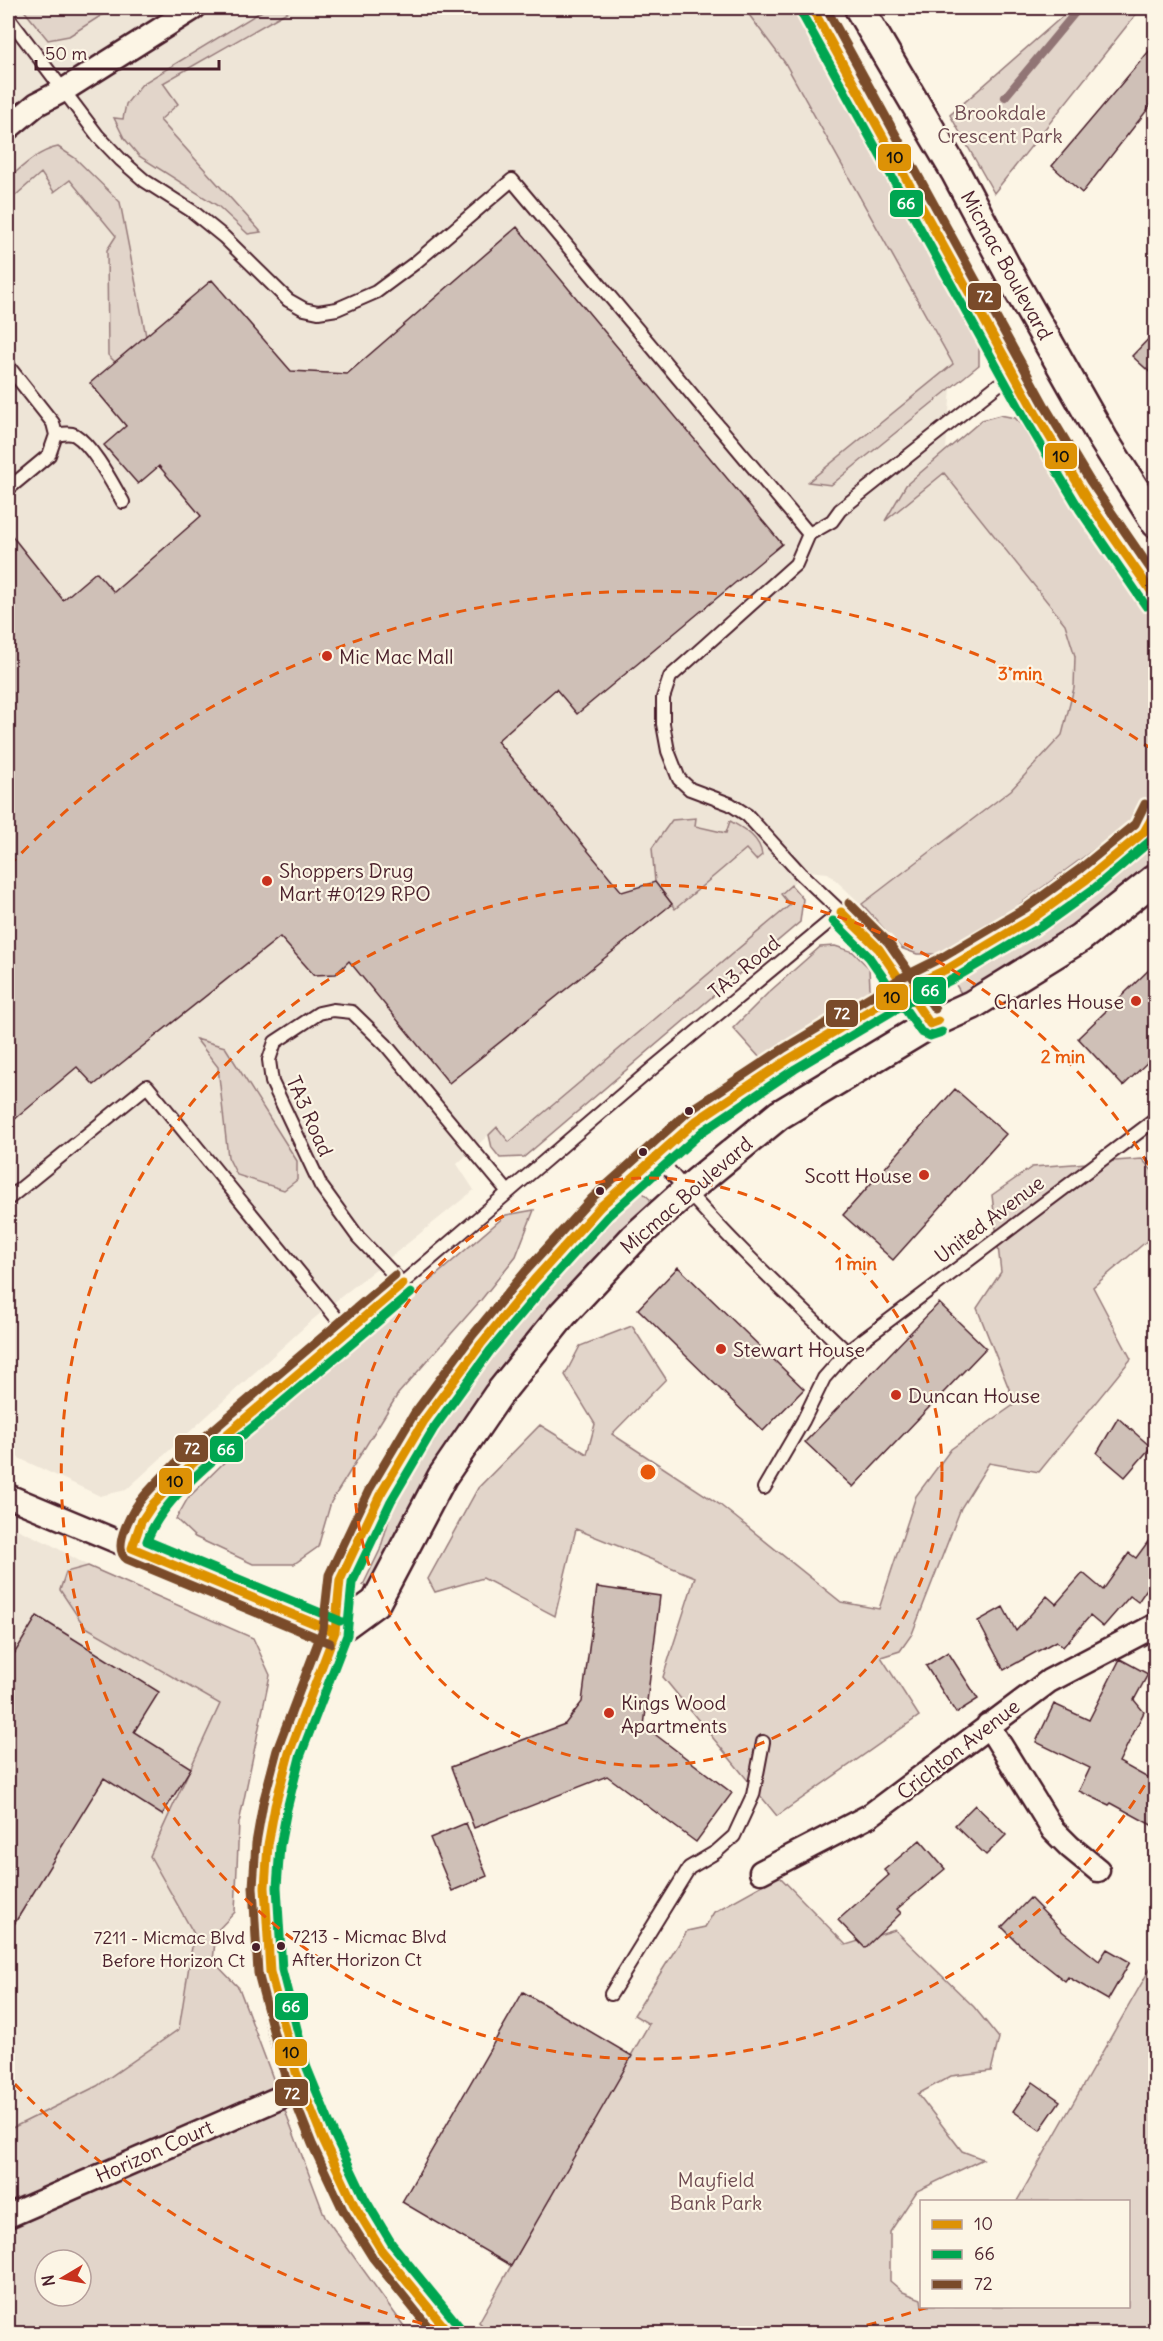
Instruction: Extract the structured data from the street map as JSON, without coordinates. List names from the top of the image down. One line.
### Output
{"streets":{"street":["Micmac Boulevard","Crichton Avenue","Horizon Court"],"lane":["TA3 Road","United Avenue"]},"parks":["Brookdale Crescent Park","Mayfield Bank Park"],"places":["Mic Mac Mall","Shoppers Drug Mart #0129 RPO","Charles House","Scott House","Stewart House","Duncan House","Kings Wood Apartments","7213 - Micmac Blvd After Horizon Ct","7211 - Micmac Blvd Before Horizon Ct"],"lines":["transit line 10","transit line 72","transit line 66"],"legend":["10","66","72"],"scale_bar":"50 m","north":"left","rings":["3 min","2 min","1 min"]}
